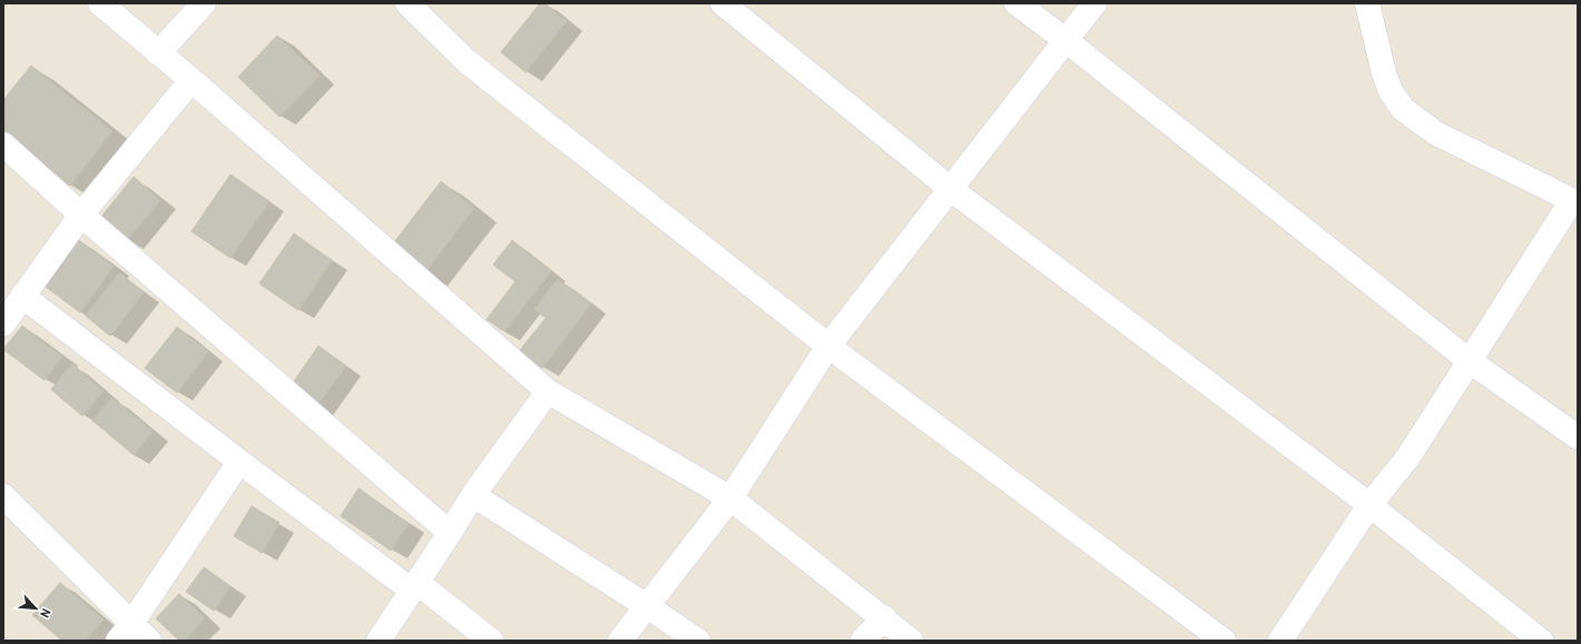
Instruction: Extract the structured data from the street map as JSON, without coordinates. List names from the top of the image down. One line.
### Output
{"north":"bottom right"}
